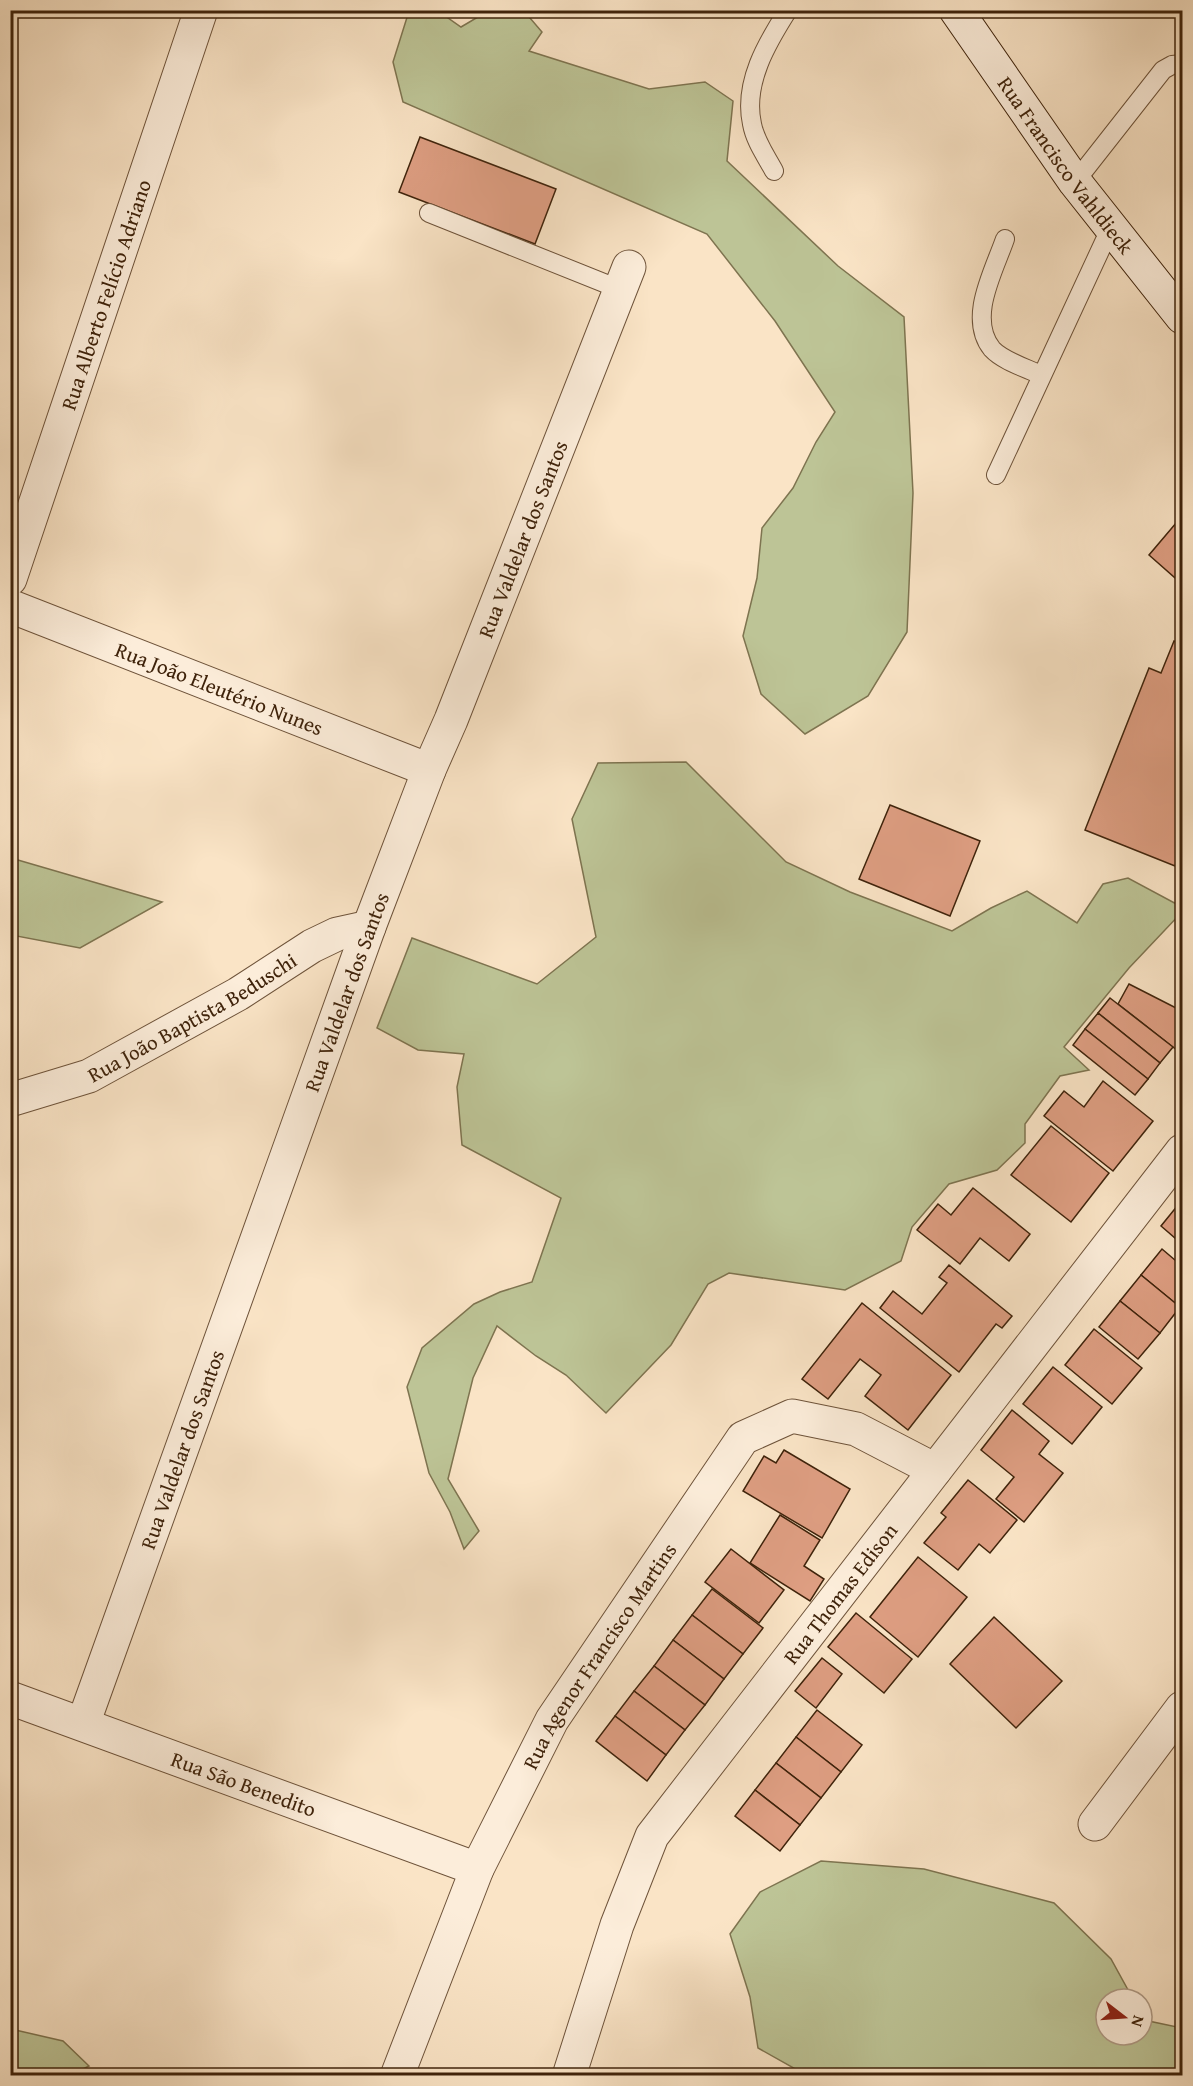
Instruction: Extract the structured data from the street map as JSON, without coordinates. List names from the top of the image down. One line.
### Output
{"streets":{"street":["Rua Francisco Vahldieck","Rua Alberto Felício Adriano","Rua Valdelar dos Santos","Rua João Eleutério Nunes","Rua João Baptista Beduschi","Rua Thomas Edison","Rua Agenor Francisco Martins","Rua São Benedito"]},"crossings":[["Rua Valdelar dos Santos","Rua João Eleutério Nunes"],["Rua Valdelar dos Santos","Rua João Baptista Beduschi"],["Rua Valdelar dos Santos","Rua São Benedito"],["Rua Thomas Edison","Rua Agenor Francisco Martins"],["Rua Agenor Francisco Martins","Rua São Benedito"]],"north":"right"}
